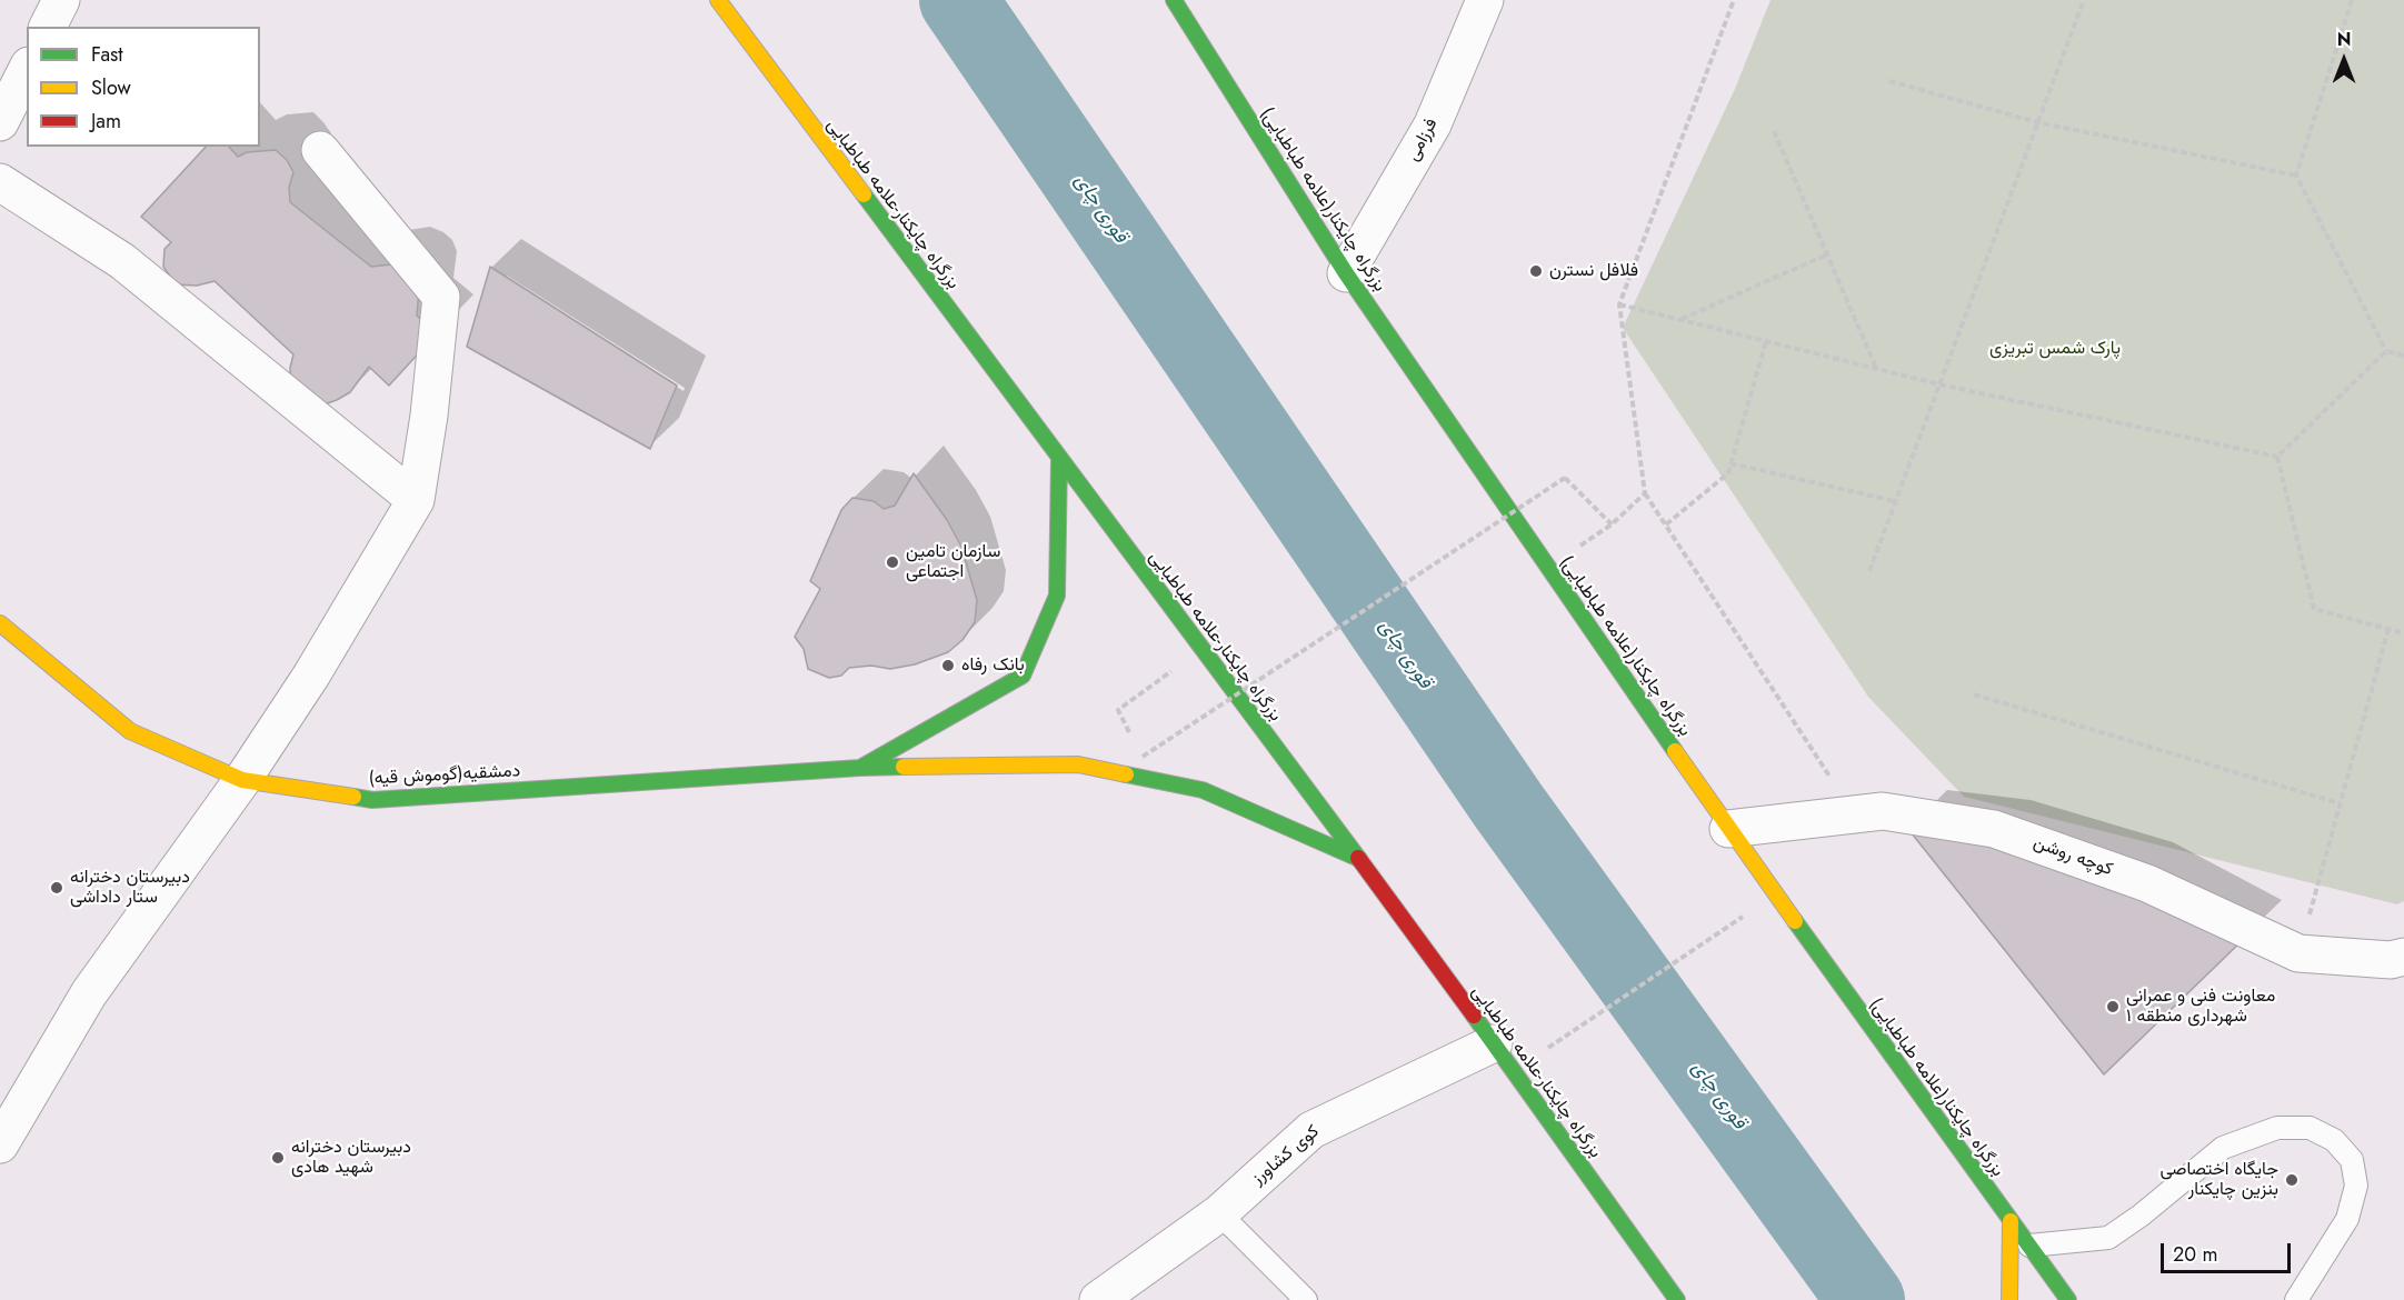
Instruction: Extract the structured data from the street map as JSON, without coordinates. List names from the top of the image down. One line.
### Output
{"streets":{"main road":["بزرگراه چایکنار(علامه طباطبایی)","بزرگراه چایکنار-علامه طباطبایی","دمشقیه(گوموش قیه)"],"street":["فرزامی","کوچه روشن","کوی کشاورز"]},"crossings":[["فرزامی","بزرگراه چایکنار(علامه طباطبایی)"],["بزرگراه چایکنار(علامه طباطبایی)","کوچه روشن"],["بزرگراه چایکنار-علامه طباطبایی","دمشقیه(گوموش قیه)"],["بزرگراه چایکنار-علامه طباطبایی","کوی کشاورز"]],"water":["قوری چای"],"parks":["پارک شمس تبریزی"],"places":["فلافل نسترن","سازمان تامین اجتماعی","بانک رفاه","دبیرستان دخترانه ستار داداشی","معاونت فنی و عمرانی شهرداری منطقه ۱","دبیرستان دخترانه شهید هادی","جایگاه اختصاصی بنزین چایکنار"],"legend":["Fast","Slow","Jam"],"scale_bar":"20 m","north":"top"}
